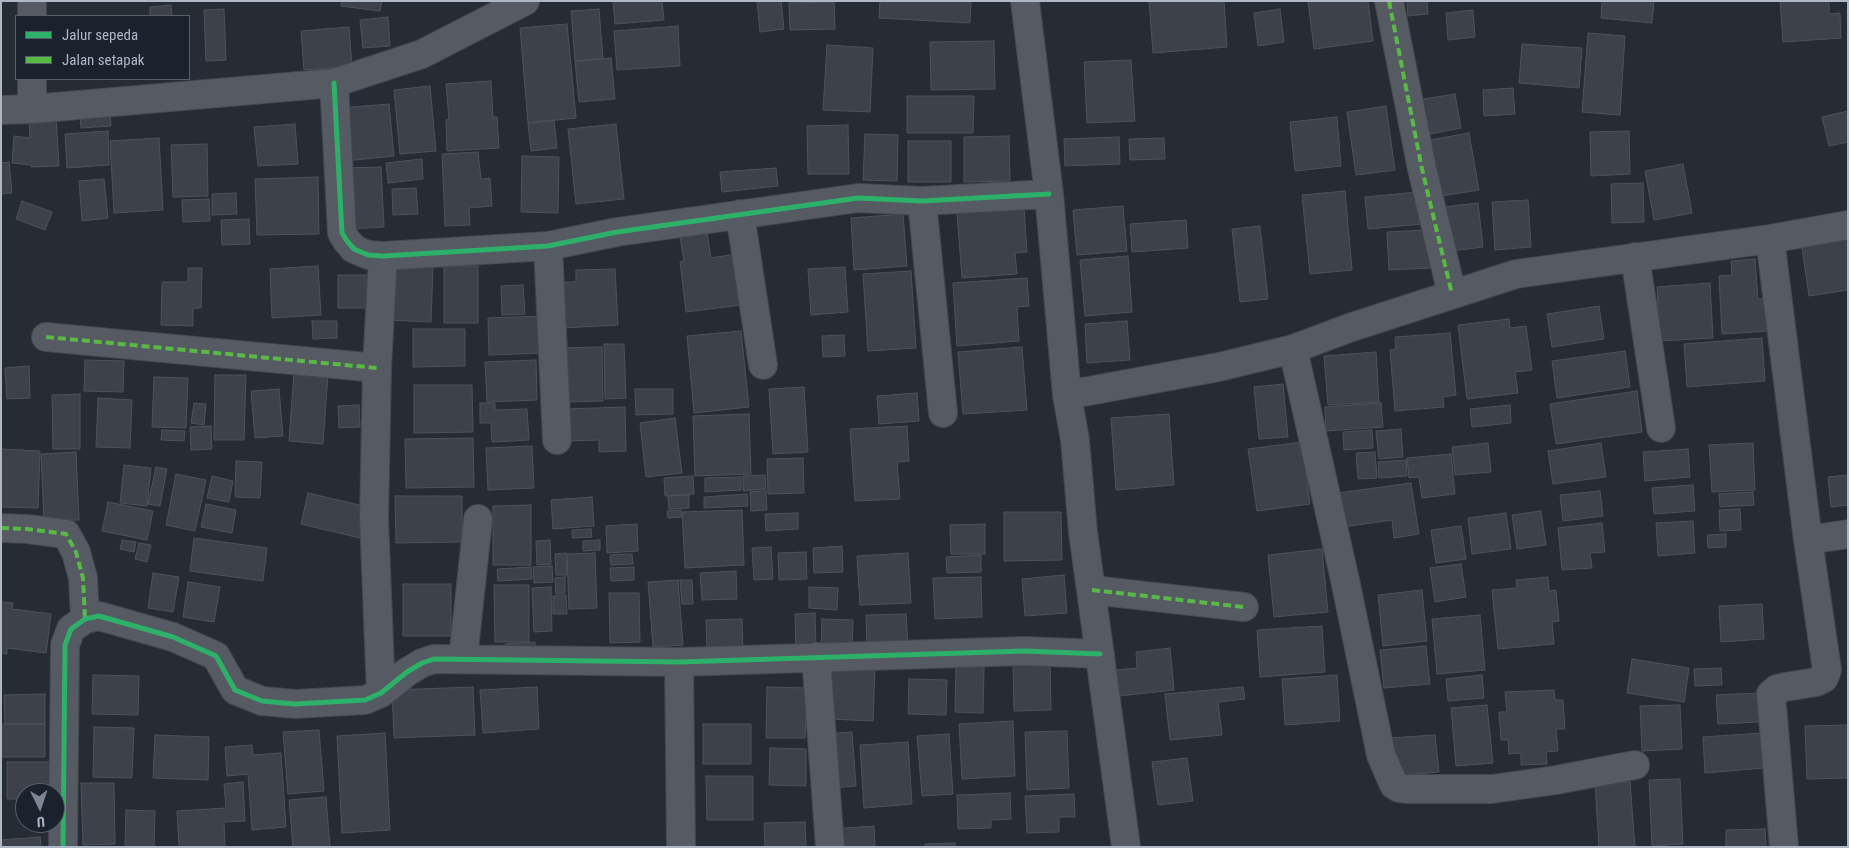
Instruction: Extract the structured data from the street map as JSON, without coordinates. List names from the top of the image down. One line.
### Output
{"legend":["Jalur sepeda","Jalan setapak"],"north":"bottom"}
